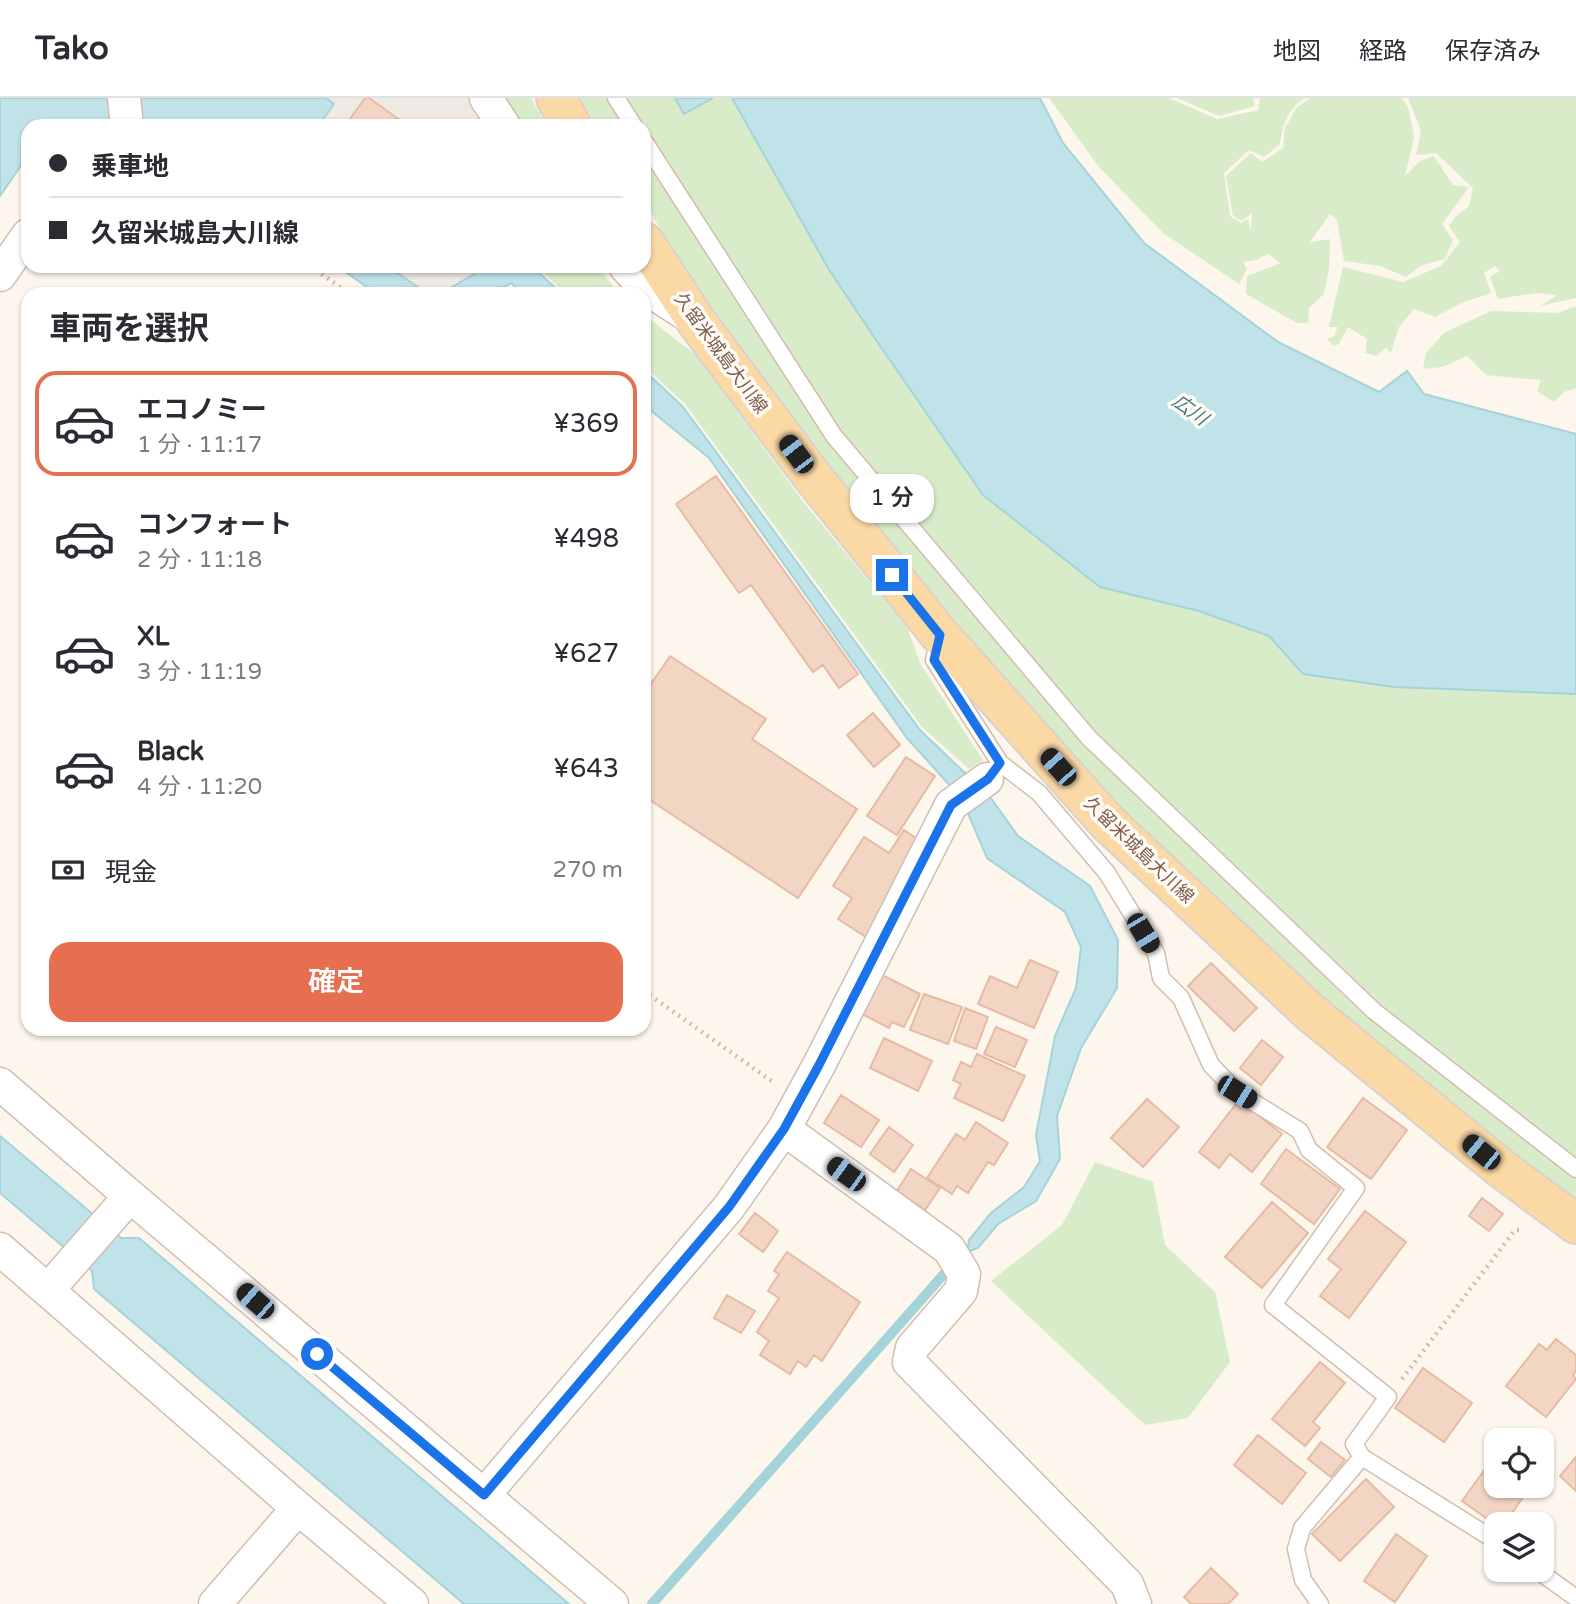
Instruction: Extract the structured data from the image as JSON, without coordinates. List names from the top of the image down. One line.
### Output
{"streets":{"main road":["久留米城島大川線"]},"water":["広川"],"page":{"header":"Tako","nav":["地図","経路","保存済み"],"banner":["乗車地","久留米城島大川線"],"heading":"車両を選択","list":[{"name":"エコノミー","note":"1 分 · 11:17","value":"¥369"},{"name":"コンフォート","note":"2 分 · 11:18","value":"¥498"},{"name":"XL","note":"3 分 · 11:19","value":"¥627"},{"name":"Black","note":"4 分 · 11:20","value":"¥643"}],"bubble":"1 分","pay":["現金","270 m"],"buttons":"確定"}}
